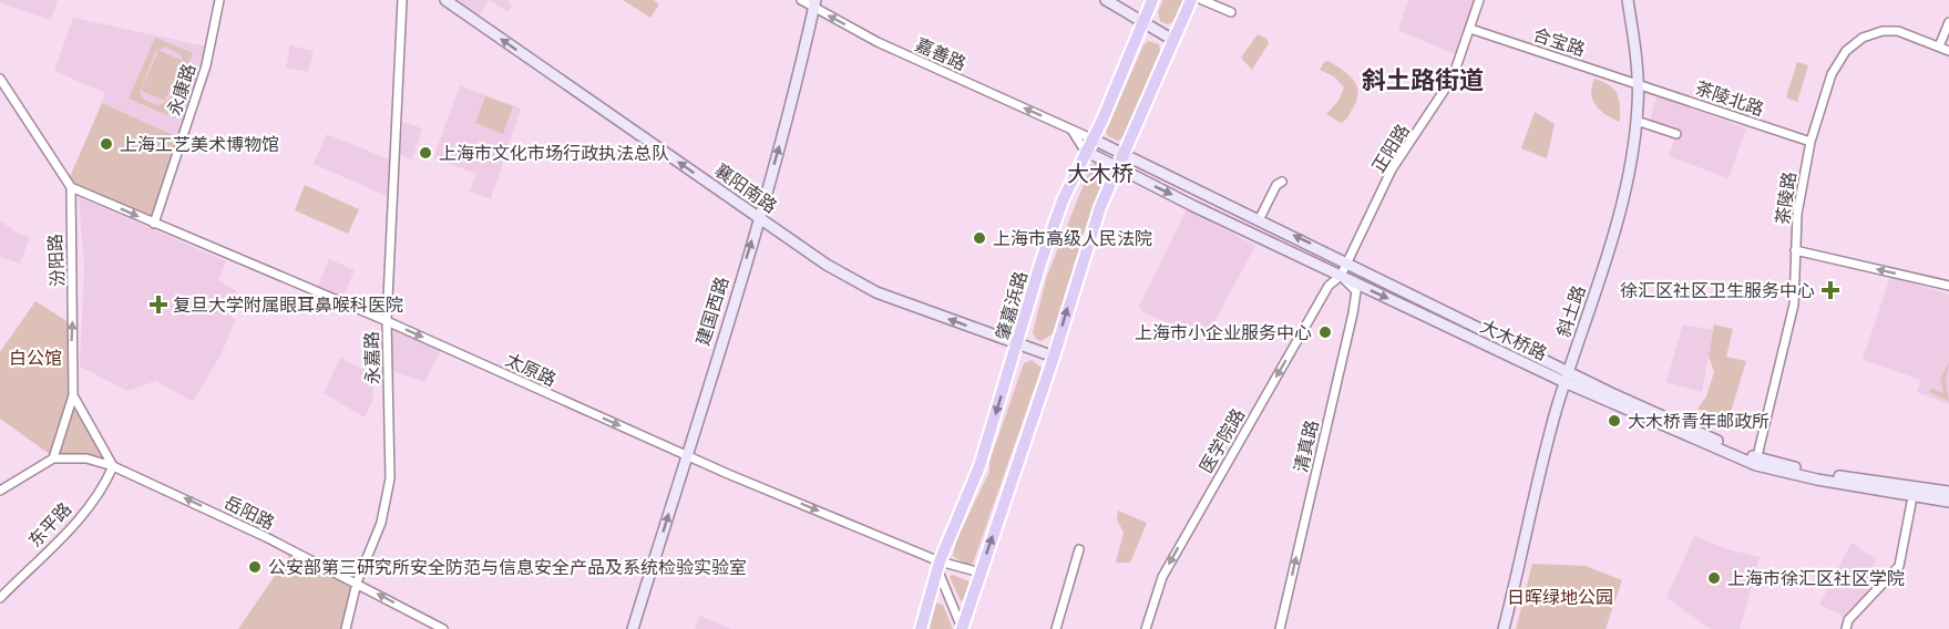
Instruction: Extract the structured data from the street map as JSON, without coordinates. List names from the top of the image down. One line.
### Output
{"streets":{"main road":["肇嘉浜路"],"street":["合宝路","嘉善路","永康路","茶陵北路","正阳路","襄阳南路","茶陵路","汾阳路","建国西路","斜土路","大木桥路","永嘉路","太原路","医学院路","清真路","岳阳路","东平路"]},"crossings":[["合宝路","茶陵北路"],["合宝路","正阳路"],["合宝路","斜土路"],["嘉善路","肇嘉浜路"],["嘉善路","建国西路"],["嘉善路","大木桥路"],["永康路","太原路"],["茶陵北路","茶陵路"],["茶陵北路","斜土路"],["正阳路","大木桥路"],["正阳路","医学院路"],["正阳路","清真路"],["襄阳南路","肇嘉浜路"],["襄阳南路","建国西路"],["茶陵路","大木桥路"],["汾阳路","太原路"],["汾阳路","岳阳路"],["肇嘉浜路","大木桥路"],["肇嘉浜路","太原路"],["建国西路","太原路"],["斜土路","大木桥路"],["大木桥路","医学院路"],["大木桥路","清真路"],["永嘉路","太原路"],["永嘉路","岳阳路"],["医学院路","清真路"],["岳阳路","东平路"]],"one_way":["嘉善路","襄阳南路","汾阳路","建国西路","太原路","医学院路","清真路","岳阳路"],"districts":["斜土路街道","大木桥"],"parks":["白公馆","日晖绿地公园"],"places":{"other":["上海工艺美术博物馆","上海市文化市场行政执法总队","上海市高级人民法院","上海市小企业服务中心","大木桥青年邮政所","公安部第三研究所安全防范与信息安全产品及系统检验实验室","上海市徐汇区社区学院"],"health":["徐汇区社区卫生服务中心","复旦大学附属眼耳鼻喉科医院"]}}
